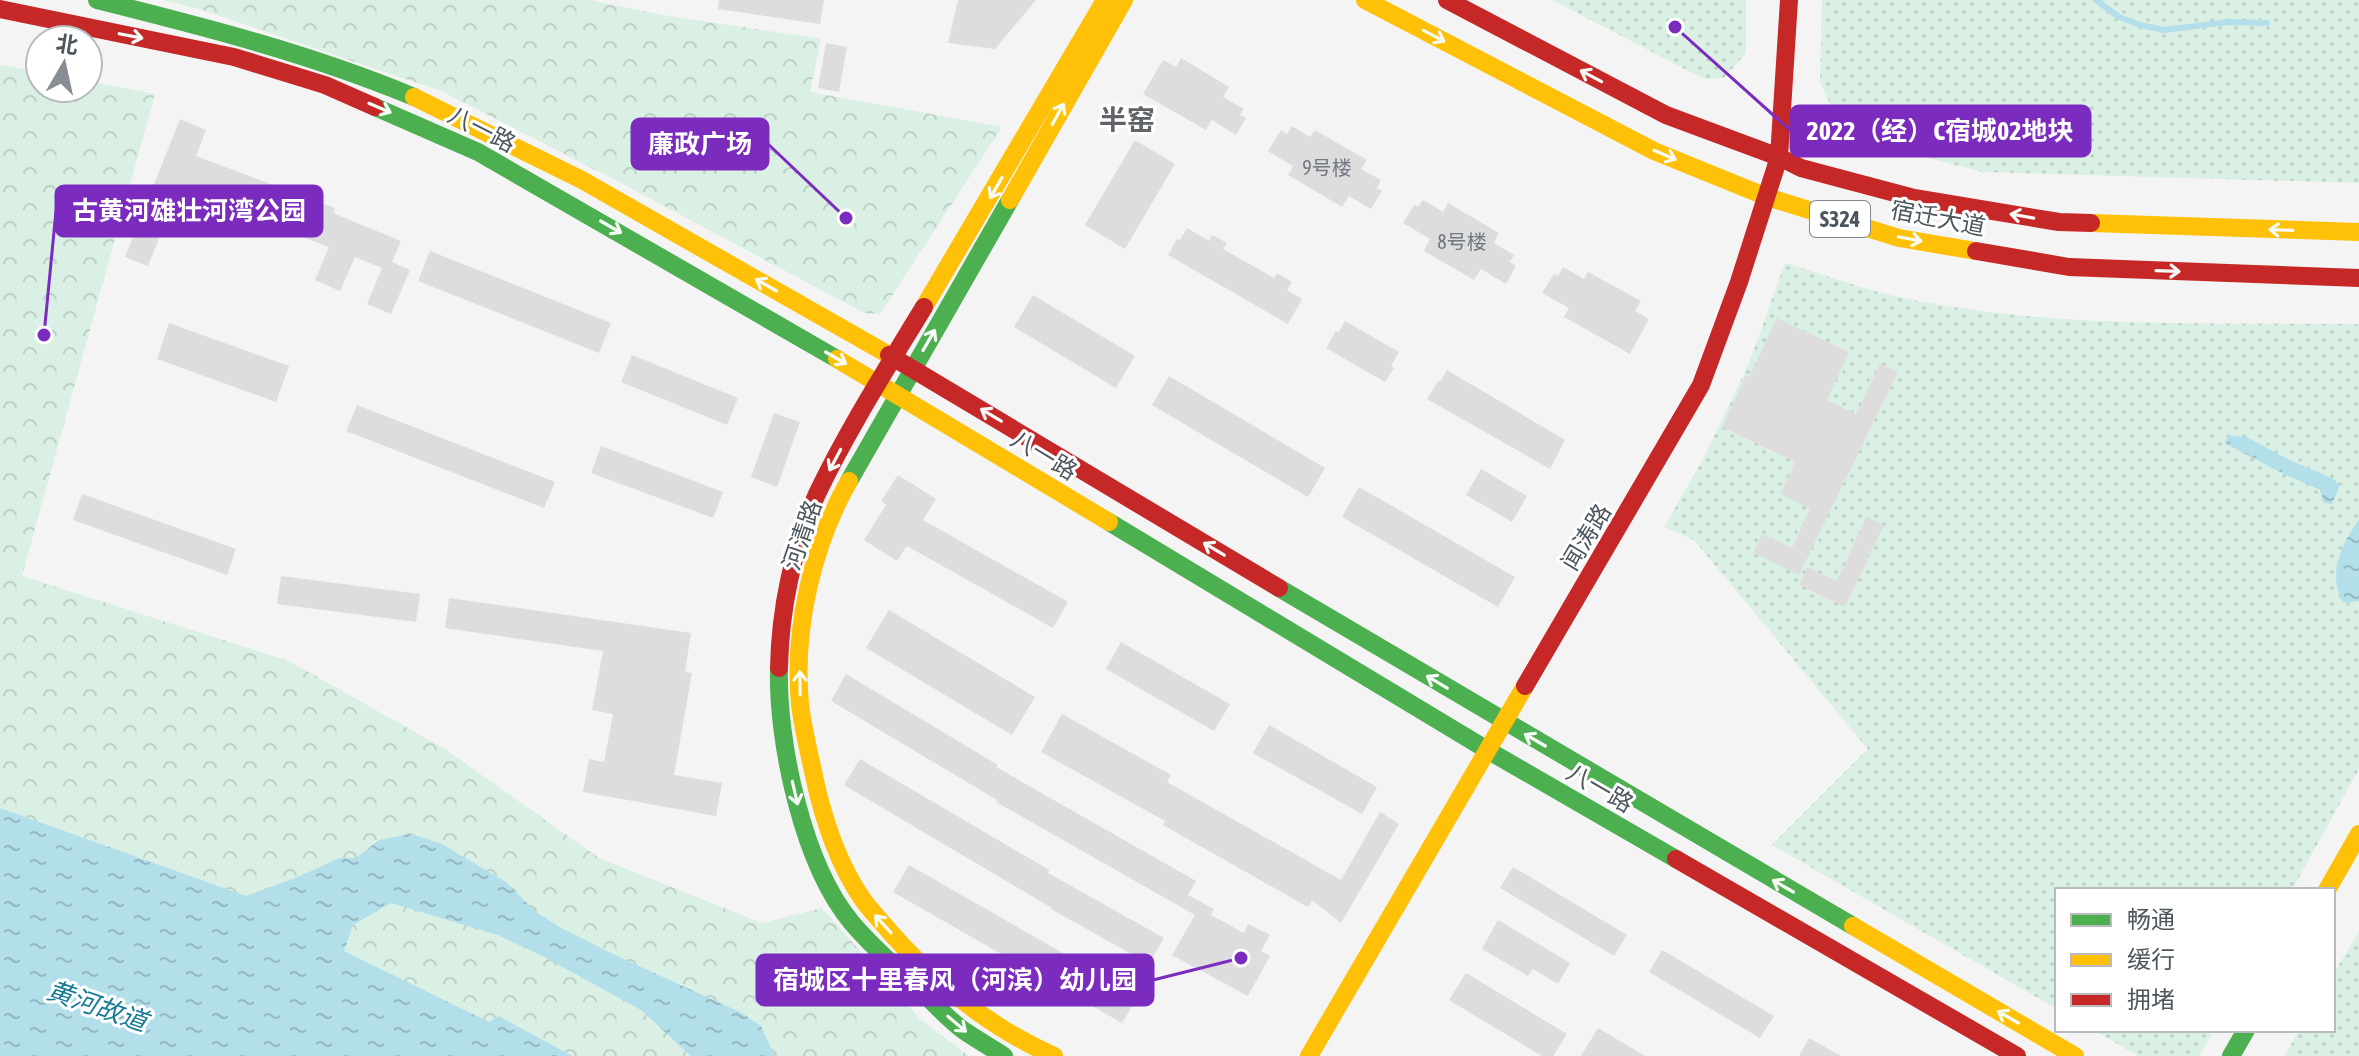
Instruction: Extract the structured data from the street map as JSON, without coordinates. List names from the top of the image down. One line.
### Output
{"streets":{"main road":["八一路","宿迁大道","S324","河清路","闻涛路"]},"crossings":[["八一路","河清路"],["八一路","闻涛路"],["宿迁大道","闻涛路"]],"districts":["半窑"],"water":["黄河故道"],"places":["2022（经）C宿城02地块","廉政广场","古黄河雄壮河湾公园","宿城区十里春风（河滨）幼儿园"],"house_numbers":["9号楼","8号楼"],"legend":["畅通","缓行","拥堵"],"north":"top"}
